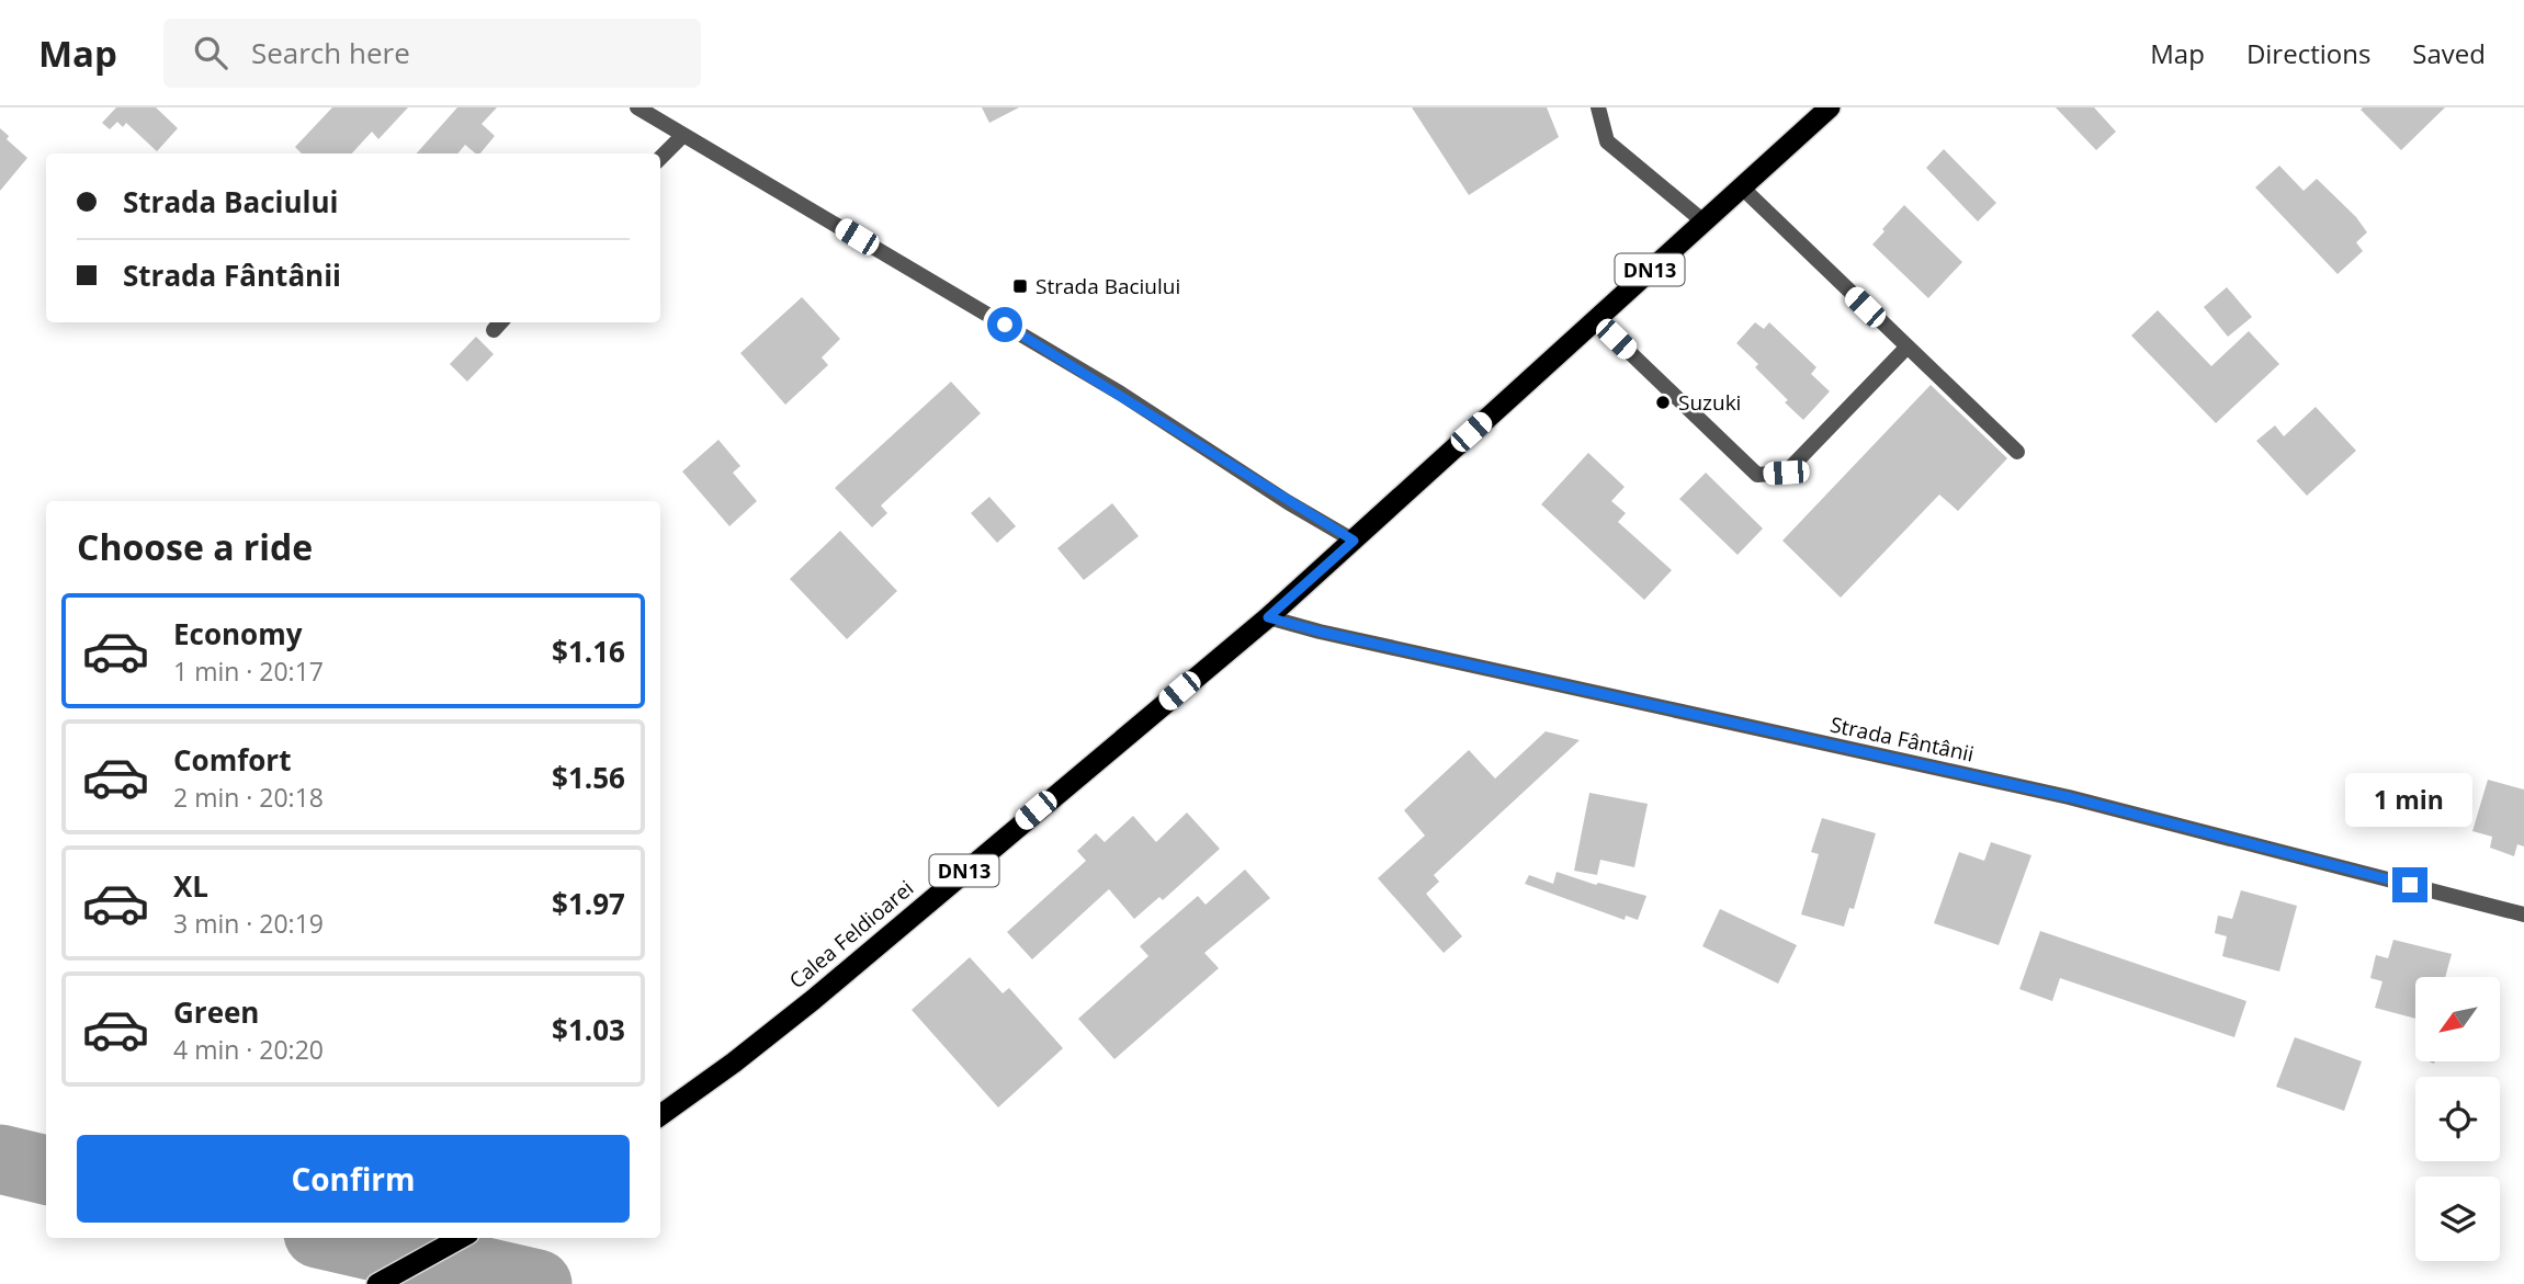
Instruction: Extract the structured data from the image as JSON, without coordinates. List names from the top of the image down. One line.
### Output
{"streets":{"highway":["DN13","Calea Feldioarei"],"street":["Strada Fântânii"]},"crossings":[["Strada Fântânii","Calea Feldioarei"]],"places":{"transit":["Strada Baciului"],"other":["Suzuki"]},"north":"bottom left","page":{"header":"Map","search":"Search here","nav":["Map","Directions","Saved"],"banner":["Strada Baciului","Strada Fântânii"],"heading":"Choose a ride","list":[{"name":"Economy","note":"1 min · 20:17","value":"$1.16"},{"name":"Comfort","note":"2 min · 20:18","value":"$1.56"},{"name":"XL","note":"3 min · 20:19","value":"$1.97"},{"name":"Green","note":"4 min · 20:20","value":"$1.03"}],"bubble":"1 min","buttons":"Confirm"}}
